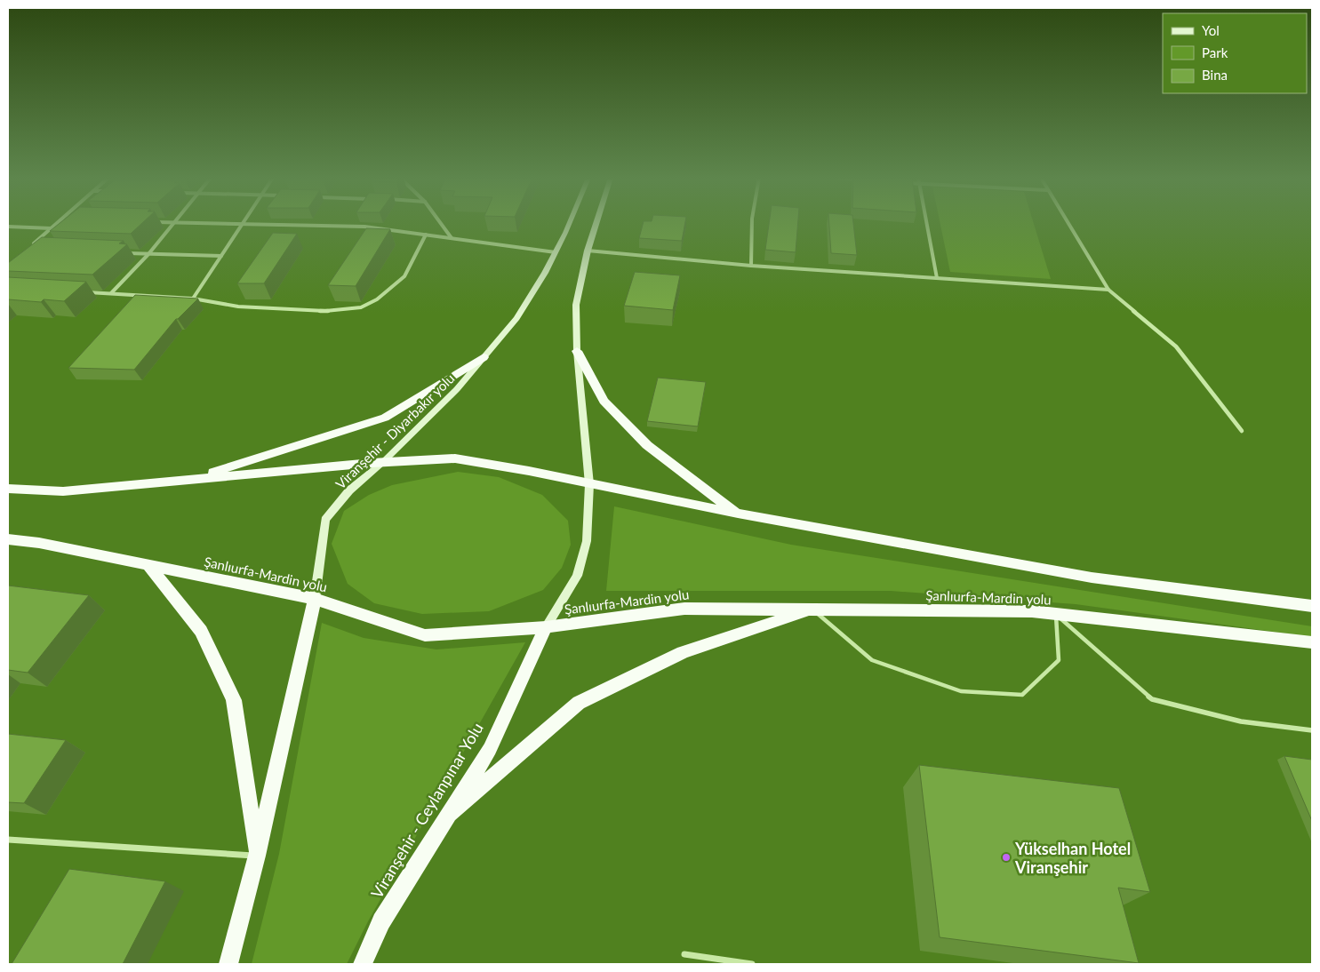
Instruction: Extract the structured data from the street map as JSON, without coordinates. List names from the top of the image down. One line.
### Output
{"streets":{"highway":["Şanlıurfa-Mardin yolu","Viranşehir - Ceylanpınar Yolu"],"main road":["Viranşehir - Diyarbakır yolu"]},"crossings":[["Viranşehir - Diyarbakır yolu","Şanlıurfa-Mardin yolu"],["Şanlıurfa-Mardin yolu","Viranşehir - Ceylanpınar Yolu"]],"places":["Yükselhan Hotel Viranşehir"],"legend":["Yol","Park","Bina"]}
